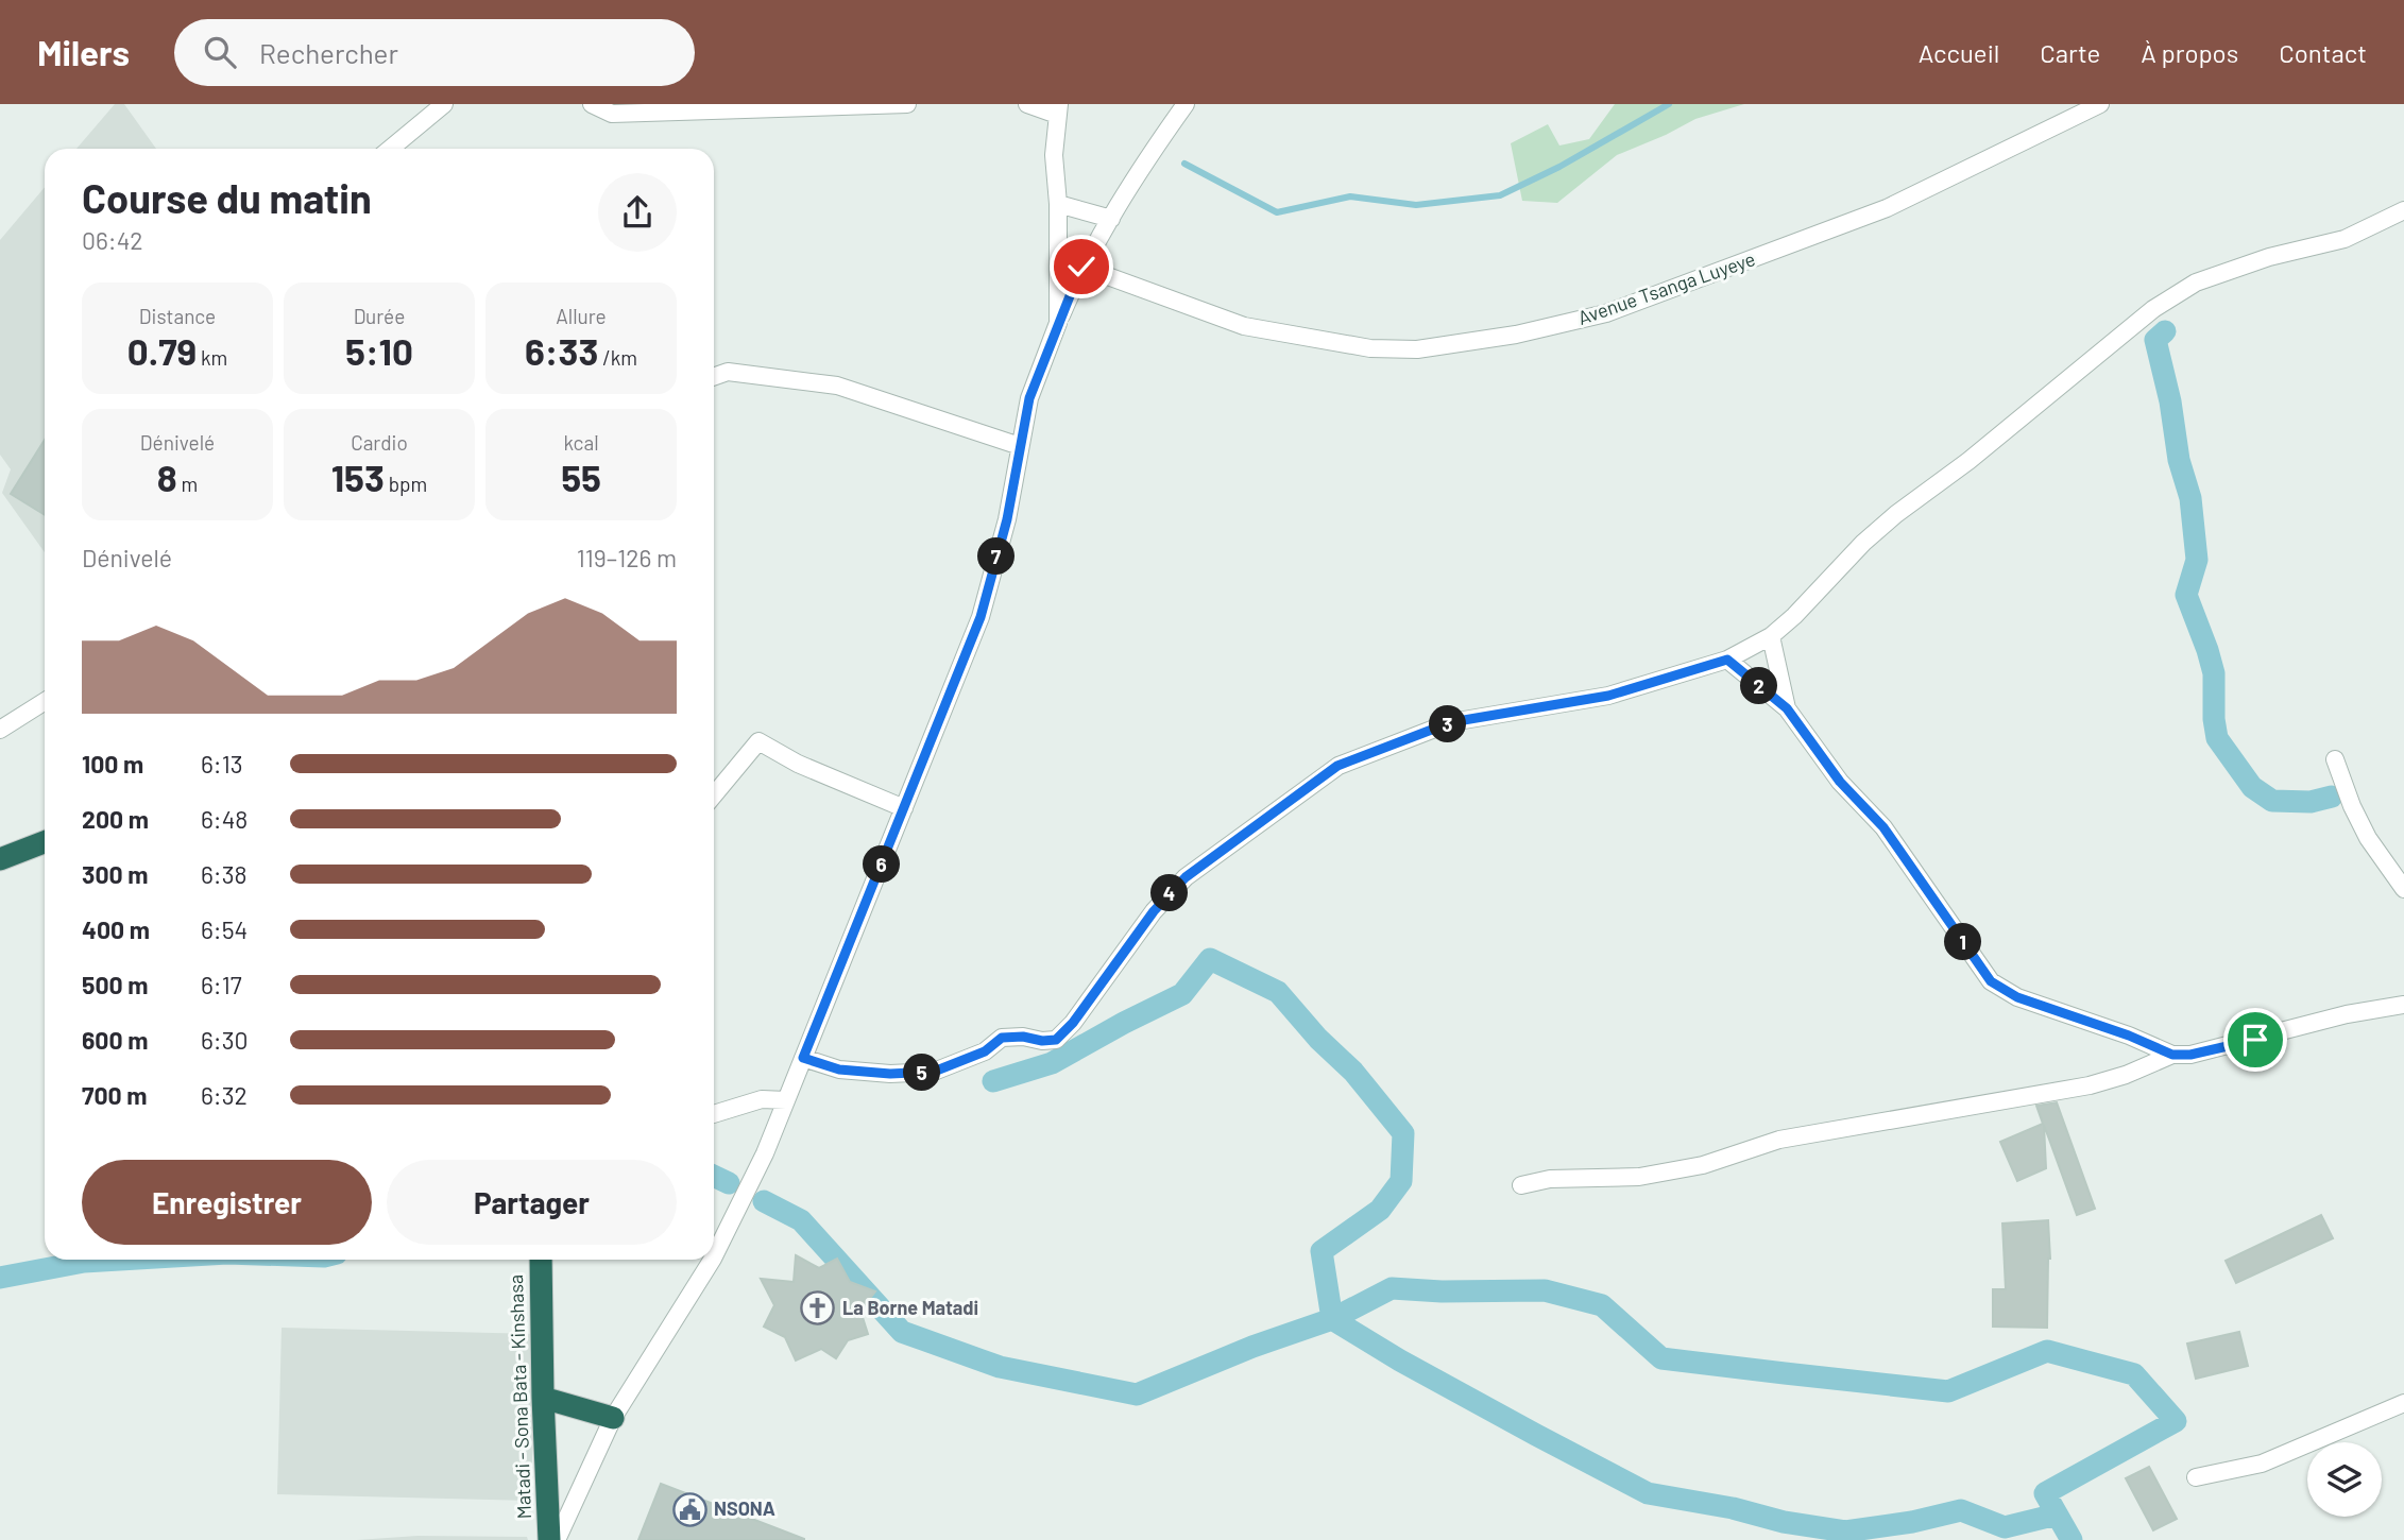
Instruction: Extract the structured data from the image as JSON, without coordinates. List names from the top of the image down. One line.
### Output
{"streets":{"highway":["Matadi - Sona Bata - Kinshasa"],"street":["Avenue Tsanga Luyeye"]},"places":{"church":["La Borne Matadi"],"public building":["NSONA"]},"page":{"header":"Milers","search":"Rechercher","nav":["Accueil","Carte","À propos","Contact"],"heading":["Course du matin","06:42"],"stats":[["Distance","0.79 km"],["Durée","5:10"],["Allure","6:33 /km"],["Dénivelé","8 m"],["Cardio","153 bpm"],["kcal","55"]],"chart":["Dénivelé","119–126 m"],"pins":["7","2","3","6","4","1","5"],"list":[{"name":"100 m","note":"6:13"},{"name":"200 m","note":"6:48"},{"name":"300 m","note":"6:38"},{"name":"400 m","note":"6:54"},{"name":"500 m","note":"6:17"},{"name":"600 m","note":"6:30"},{"name":"700 m","note":"6:32"}],"buttons":["Enregistrer","Partager"]}}
